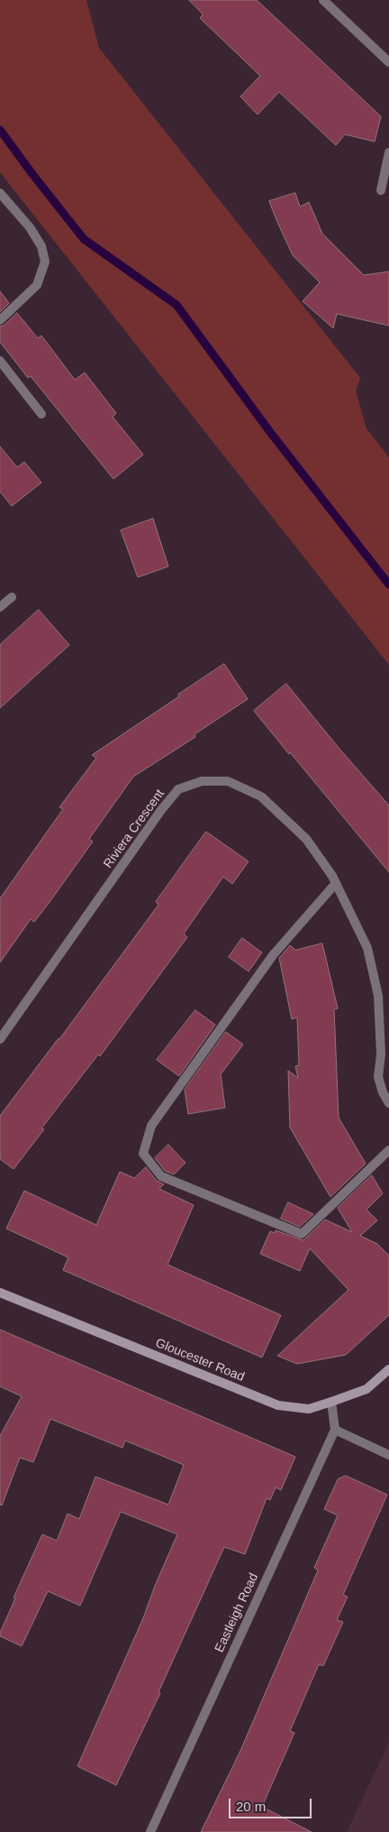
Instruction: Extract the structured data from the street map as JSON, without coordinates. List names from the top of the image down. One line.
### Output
{"streets":{"street":["Riviera Crescent","Gloucester Road","Eastleigh Road"]},"scale_bar":"20 m"}
